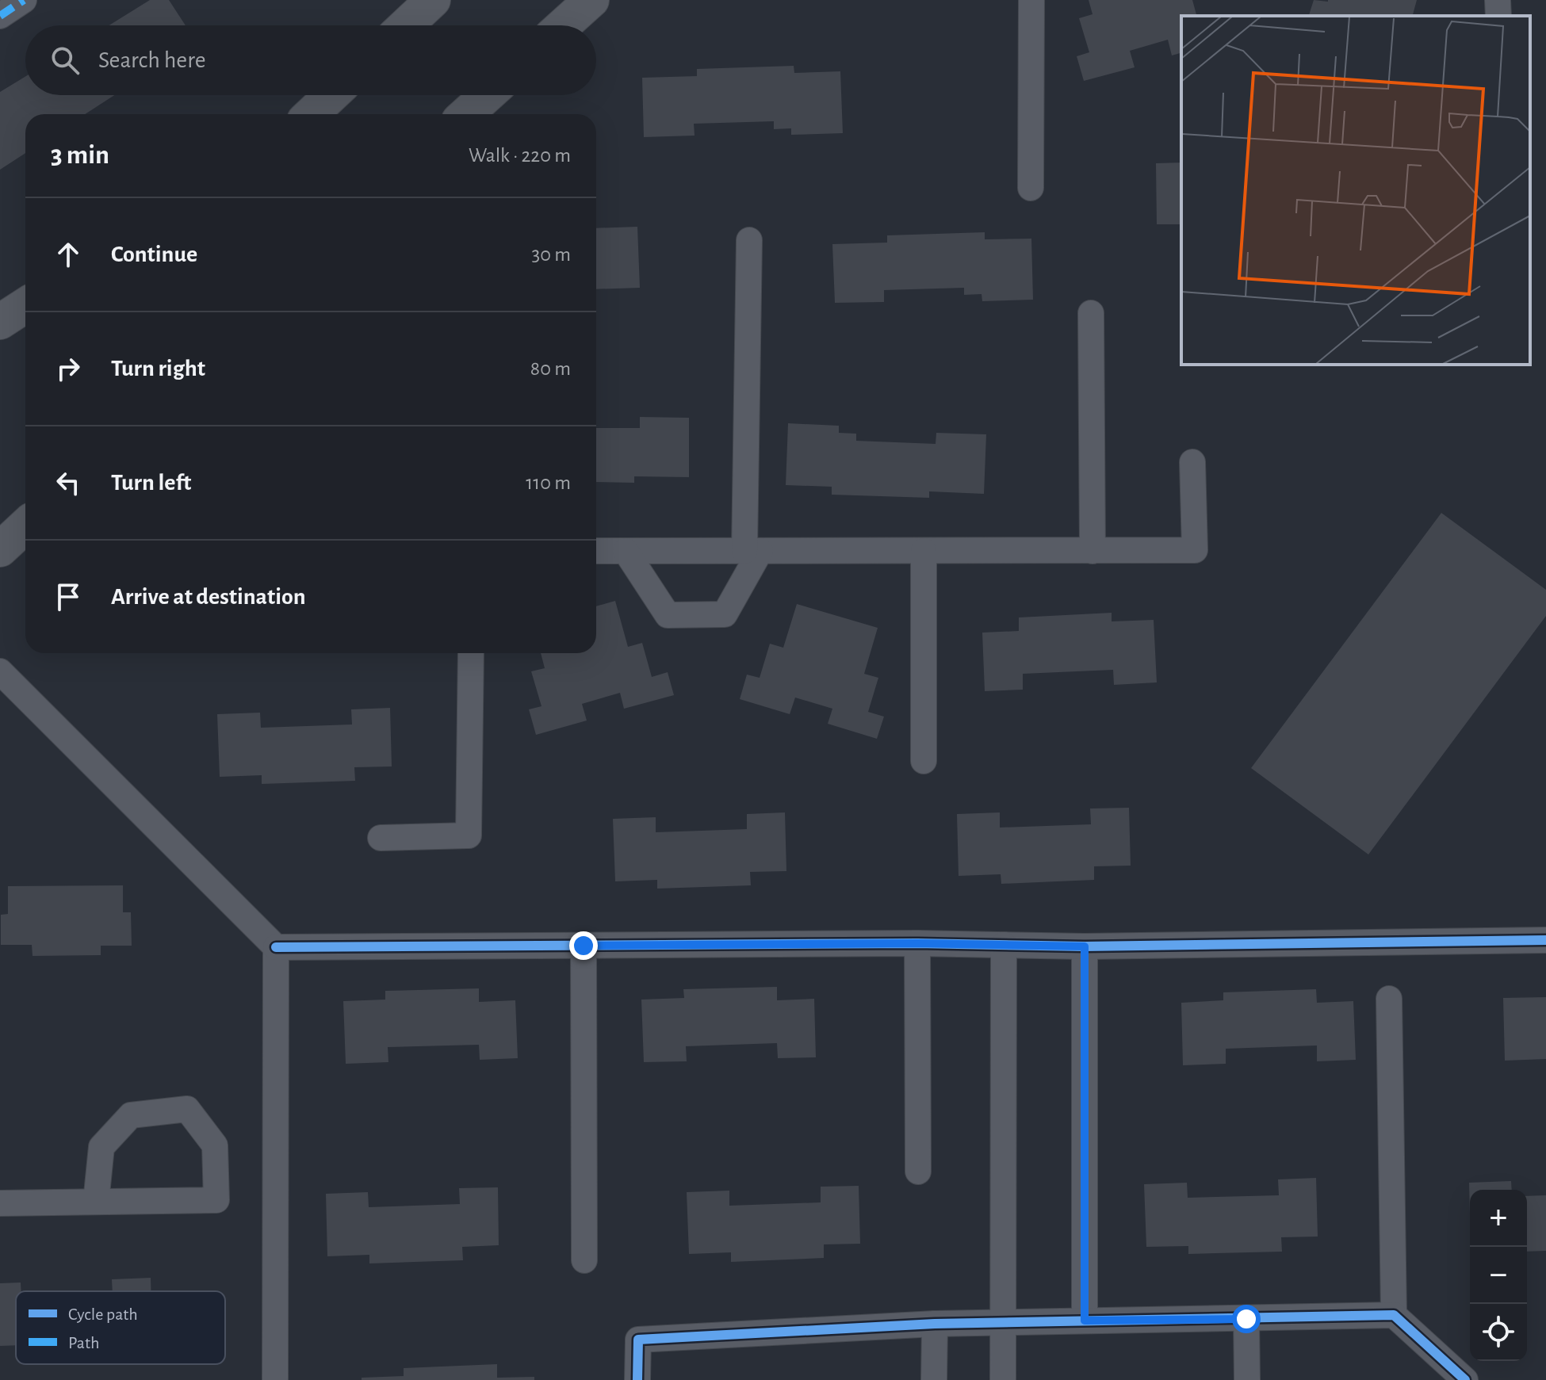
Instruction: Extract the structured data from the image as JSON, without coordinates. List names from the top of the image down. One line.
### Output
{"legend":["Cycle path","Path"],"page":{"search":"Search here","heading":["3 min","Walk · 220 m"],"list":[["Continue","30 m"],["Turn right","80 m"],["Turn left","110 m"],"Arrive at destination"],"map_buttons":["+","−"]}}
